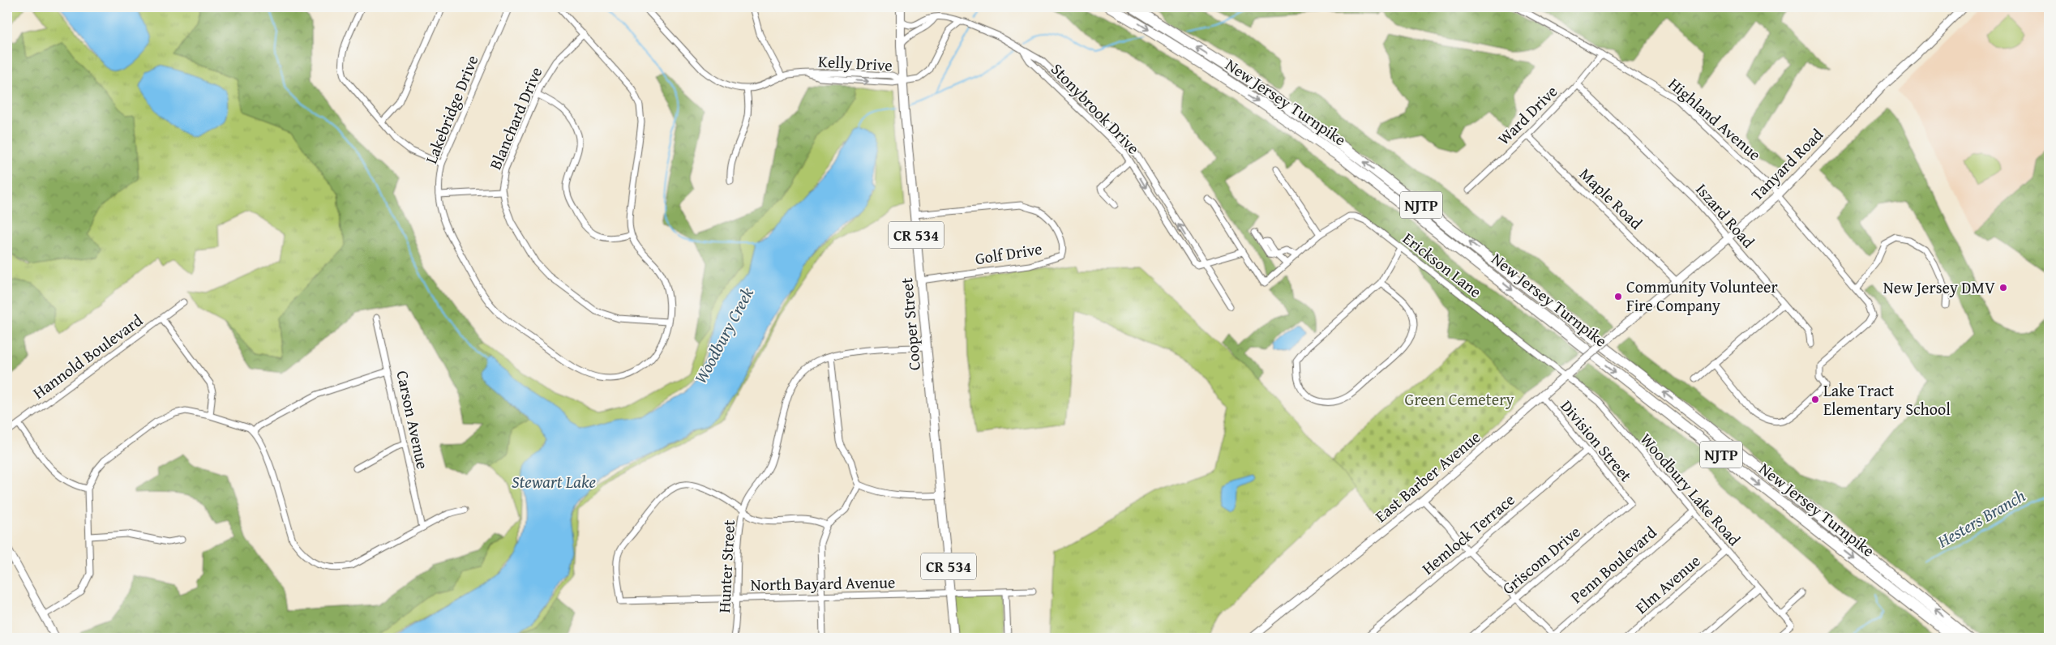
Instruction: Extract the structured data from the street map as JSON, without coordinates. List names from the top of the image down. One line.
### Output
{"streets":{"highway":["New Jersey Turnpike","NJTP"],"main road":["CR 534","Cooper Street"],"street":["Kelly Drive","Stonybrook Drive","Lakebridge Drive","Ward Drive","Blanchard Drive","Highland Avenue","Tanyard Road","Maple Road","Iszard Road","Golf Drive","Erickson Lane","Hannold Boulevard","Carson Avenue","Division Street","East Barber Avenue","Woodbury Lake Road","Hemlock Terrace","Griscom Drive","Penn Boulevard","Hunter Street","North Bayard Avenue","Elm Avenue"]},"crossings":[["Kelly Drive","Cooper Street"],["Stonybrook Drive","Cooper Street"],["Lakebridge Drive","Blanchard Drive"],["Ward Drive","Highland Avenue"],["Ward Drive","Maple Road"],["Ward Drive","Iszard Road"],["Highland Avenue","Tanyard Road"],["Tanyard Road","Maple Road"],["Tanyard Road","Iszard Road"],["Tanyard Road","East Barber Avenue"],["Golf Drive","Cooper Street"],["Erickson Lane","East Barber Avenue"],["Erickson Lane","Woodbury Lake Road"],["Cooper Street","Hunter Street"],["Cooper Street","North Bayard Avenue"],["Division Street","East Barber Avenue"],["Division Street","Hemlock Terrace"],["Division Street","Griscom Drive"],["East Barber Avenue","Woodbury Lake Road"],["Woodbury Lake Road","Penn Boulevard"],["Woodbury Lake Road","Elm Avenue"],["Hunter Street","North Bayard Avenue"]],"water":["Woodbury Creek","Stewart Lake","Hesters Branch"],"parks":["Green Cemetery"],"places":["New Jersey DMV","Community Volunteer Fire Company","Lake Tract Elementary School"]}
